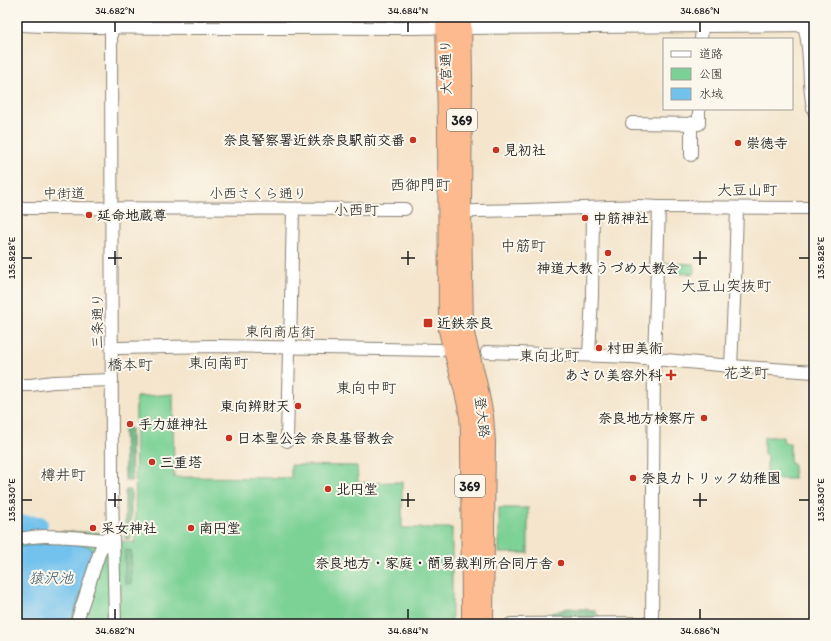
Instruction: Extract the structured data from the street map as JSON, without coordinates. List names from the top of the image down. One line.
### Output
{"streets":{"highway":["大宮通り","369","登大路"],"street":["中街道","小西さくら通り","三条通り","東向商店街"]},"crossings":[["大宮通り","登大路"],["中街道","小西さくら通り"],["中街道","三条通り"],["小西さくら通り","三条通り"]],"districts":["西御門町","大豆山町","小西町","中筋町","大豆山突抜町","東向北町","東向南町","橋本町","花芝町","東向中町","樽井町"],"water":["猿沢池"],"places":{"other":["奈良警察署近鉄奈良駅前交番","崇徳寺","見初社","延命地蔵尊","中筋神社","神道大教 うづめ大教会","村田美術","東向辨財天","奈良地方検察庁","手力雄神社","日本聖公会 奈良基督教会","三重塔","奈良カトリック幼稚園","北円堂","采女神社","南円堂","奈良地方・家庭・簡易裁判所合同庁舎"],"transit":["近鉄奈良"],"health":["あさひ美容外科"]},"legend":["道路","公園","水域"],"coordinates":["34.682°N","34.684°N","34.686°N","135.828°E","135.830°E"]}
